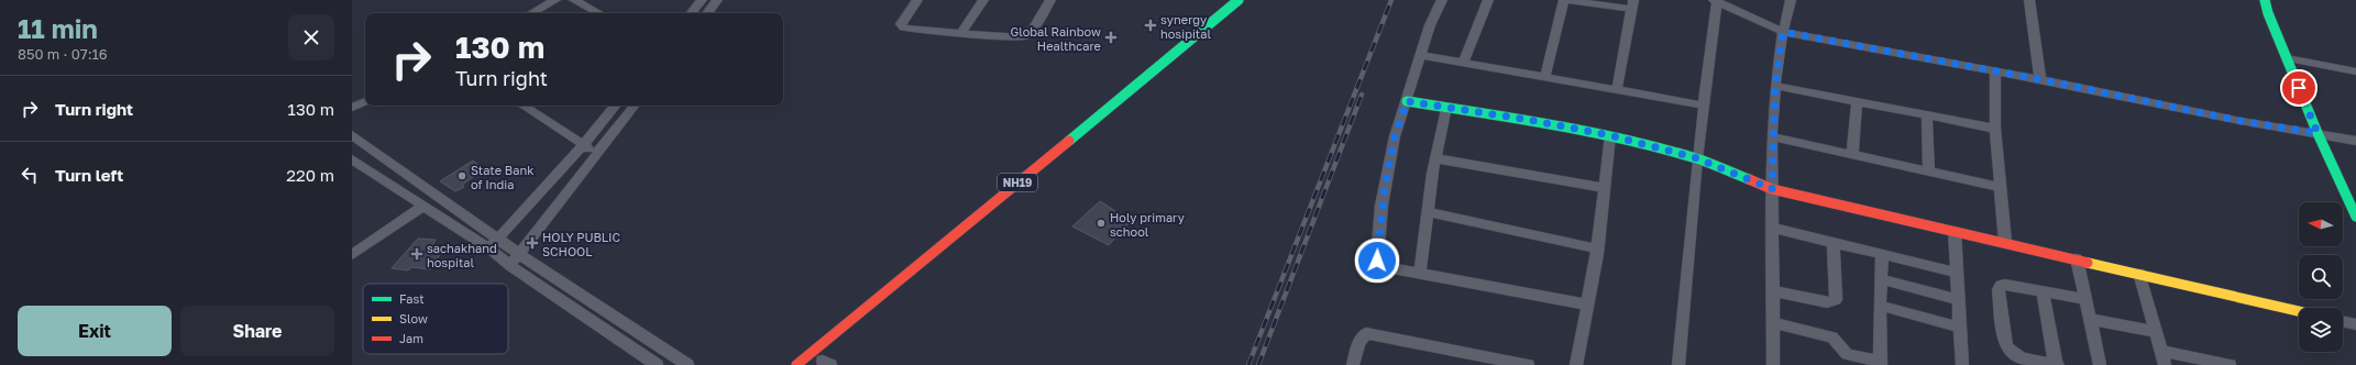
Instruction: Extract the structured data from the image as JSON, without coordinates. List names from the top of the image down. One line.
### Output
{"streets":{"main road":["NH19"]},"places":{"health":["synergy hosipital","Global Rainbow Healthcare","HOLY PUBLIC SCHOOL","sachakhand hospital"],"other":["State Bank of India","Holy primary school"]},"legend":["Fast","Slow","Jam"],"north":"left","page":{"heading":["11 min","850 m · 07:16"],"turn":["130 m","Turn right"],"list":[{"name":"Turn right","value":"130 m"},{"name":"Turn left","value":"220 m"}],"buttons":["Exit","Share"]}}
